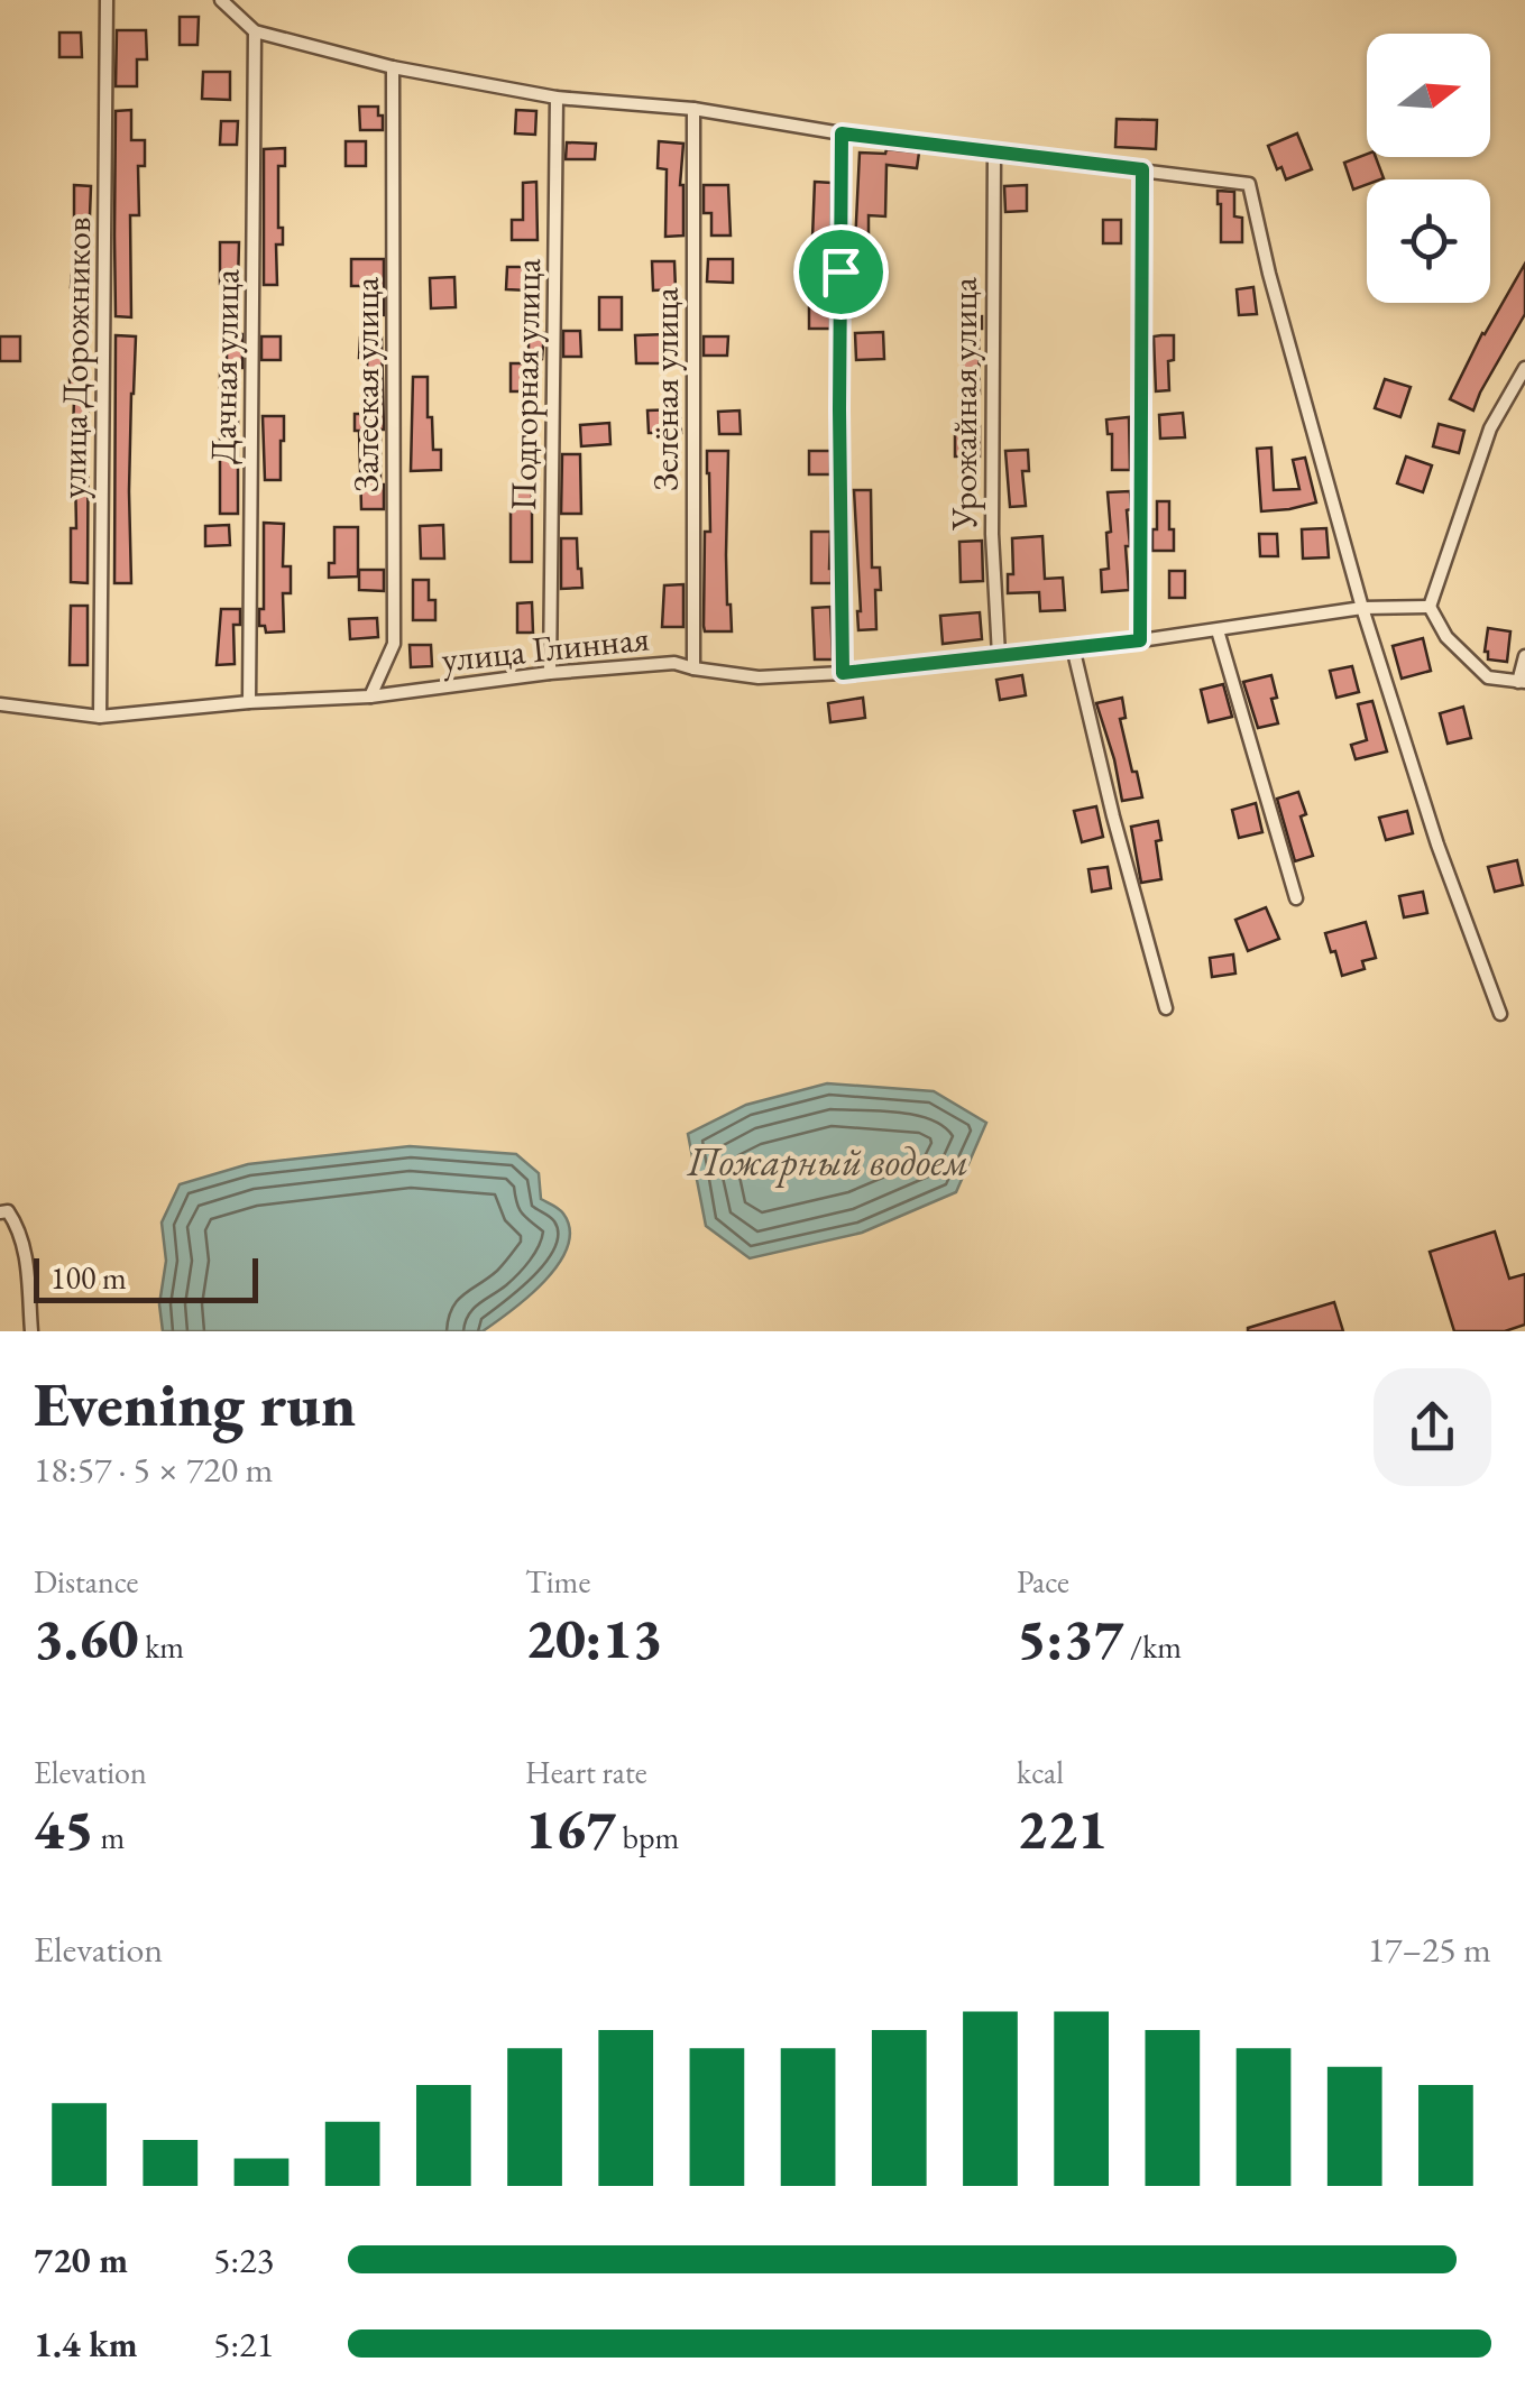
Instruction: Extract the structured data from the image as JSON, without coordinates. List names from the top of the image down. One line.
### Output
{"streets":{"street":["улица Дорожников","Дачная улица","Залеская улица","Подгорная улица","Зелёная улица","Урожайная улица","улица Глинная"]},"crossings":[["улица Дорожников","улица Глинная"],["Дачная улица","улица Глинная"],["Залеская улица","улица Глинная"],["Подгорная улица","улица Глинная"],["Зелёная улица","улица Глинная"],["Урожайная улица","улица Глинная"]],"water":["Пожарный водоем"],"scale_bar":"100 m","north":"right","page":{"scale":"100 m","heading":["Evening run","18:57 · 5 × 720 m"],"stats":[["Distance","3.60 km"],["Time","20:13"],["Pace","5:37 /km"],["Elevation","45 m"],["Heart rate","167 bpm"],["kcal","221"]],"chart":["Elevation","17–25 m"],"list":[{"name":"720 m","note":"5:23"},{"name":"1.4 km","note":"5:21"}]}}
